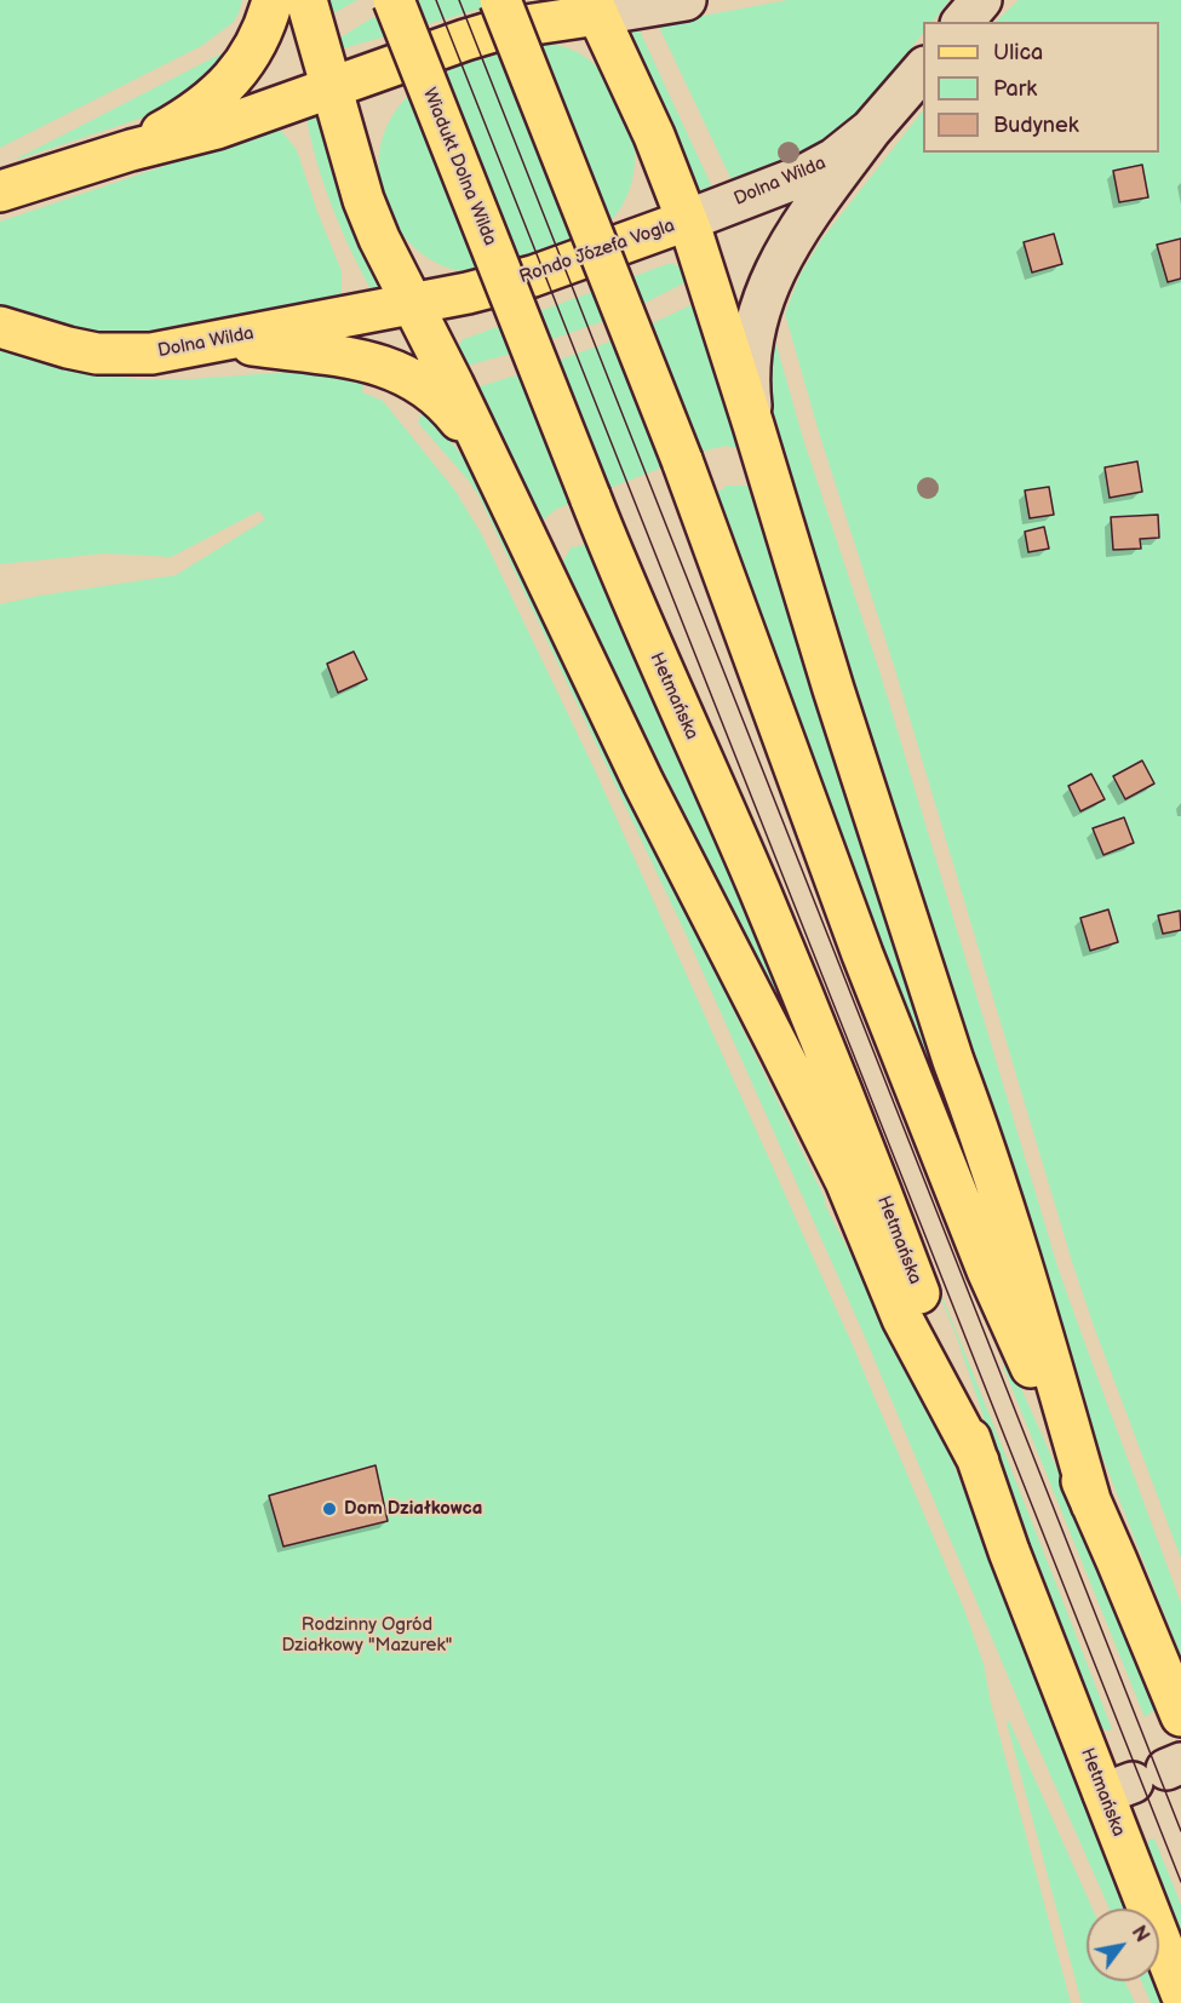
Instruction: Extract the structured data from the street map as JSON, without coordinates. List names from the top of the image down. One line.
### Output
{"streets":{"main road":["Wiadukt Dolna Wilda","Dolna Wilda","Rondo Józefa Vogla","Hetmańska"]},"crossings":[["Wiadukt Dolna Wilda","Hetmańska"],["Dolna Wilda","Rondo Józefa Vogla"]],"parks":["Rodzinny Ogród Działkowy \"Mazurek\""],"places":["Dom Działkowca"],"legend":["Ulica","Park","Budynek"],"north":"top right"}
